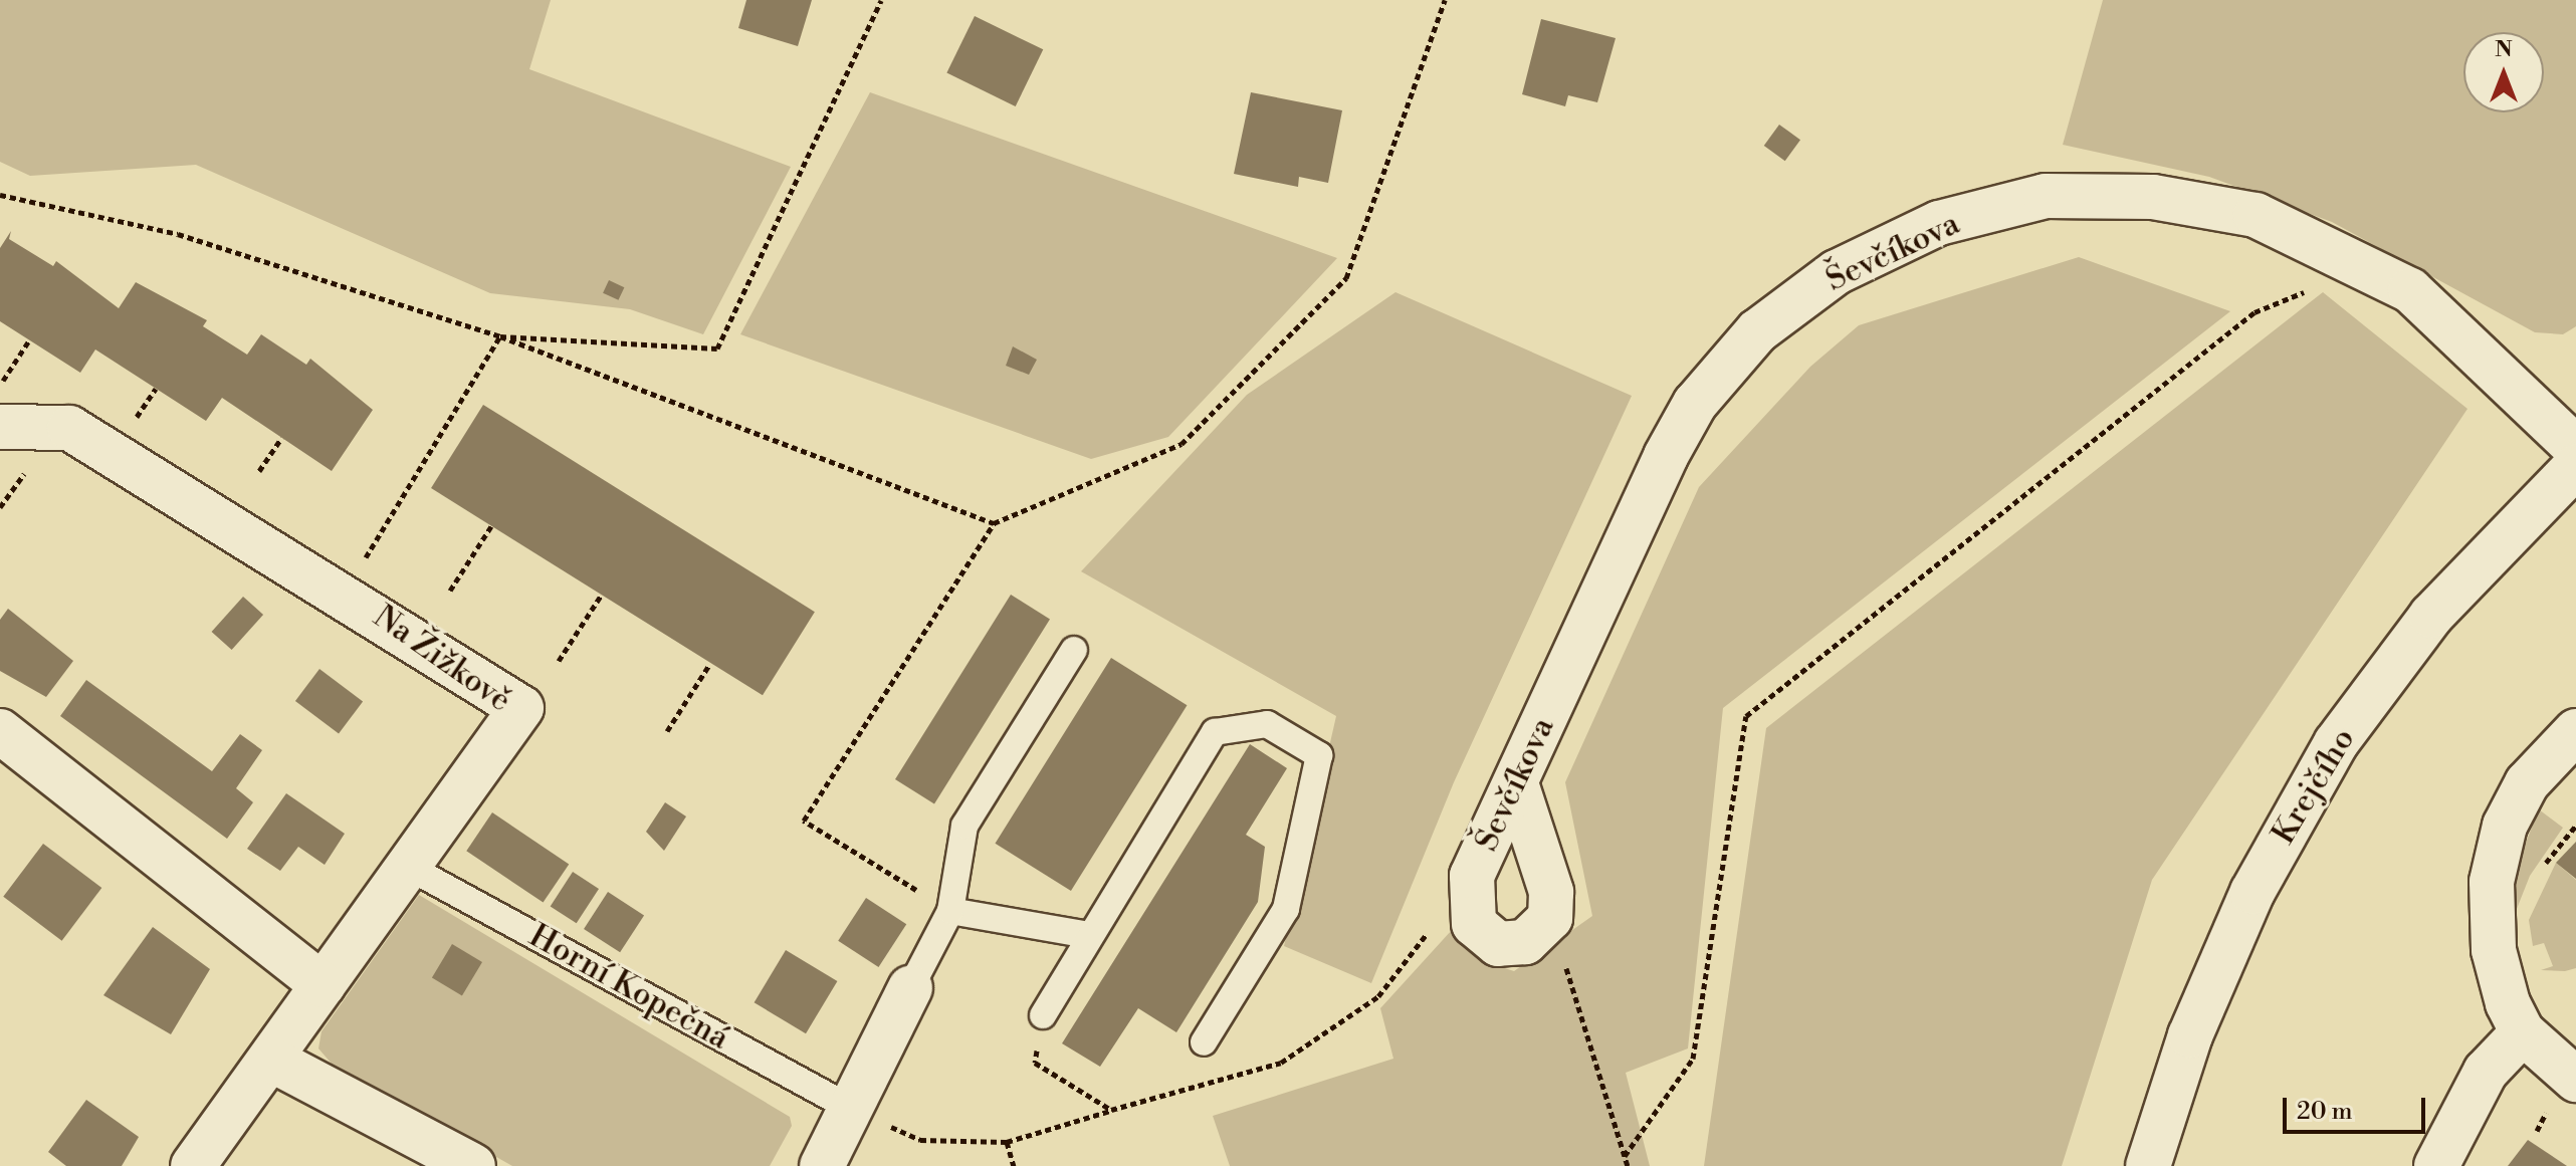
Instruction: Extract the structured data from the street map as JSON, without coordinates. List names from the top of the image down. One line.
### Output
{"streets":{"street":["Ševčíkova","Na Žižkově","Krejčího"],"lane":["Horní Kopečná"]},"crossings":[["Na Žižkově","Horní Kopečná"]],"scale_bar":"20 m","north":"top"}
